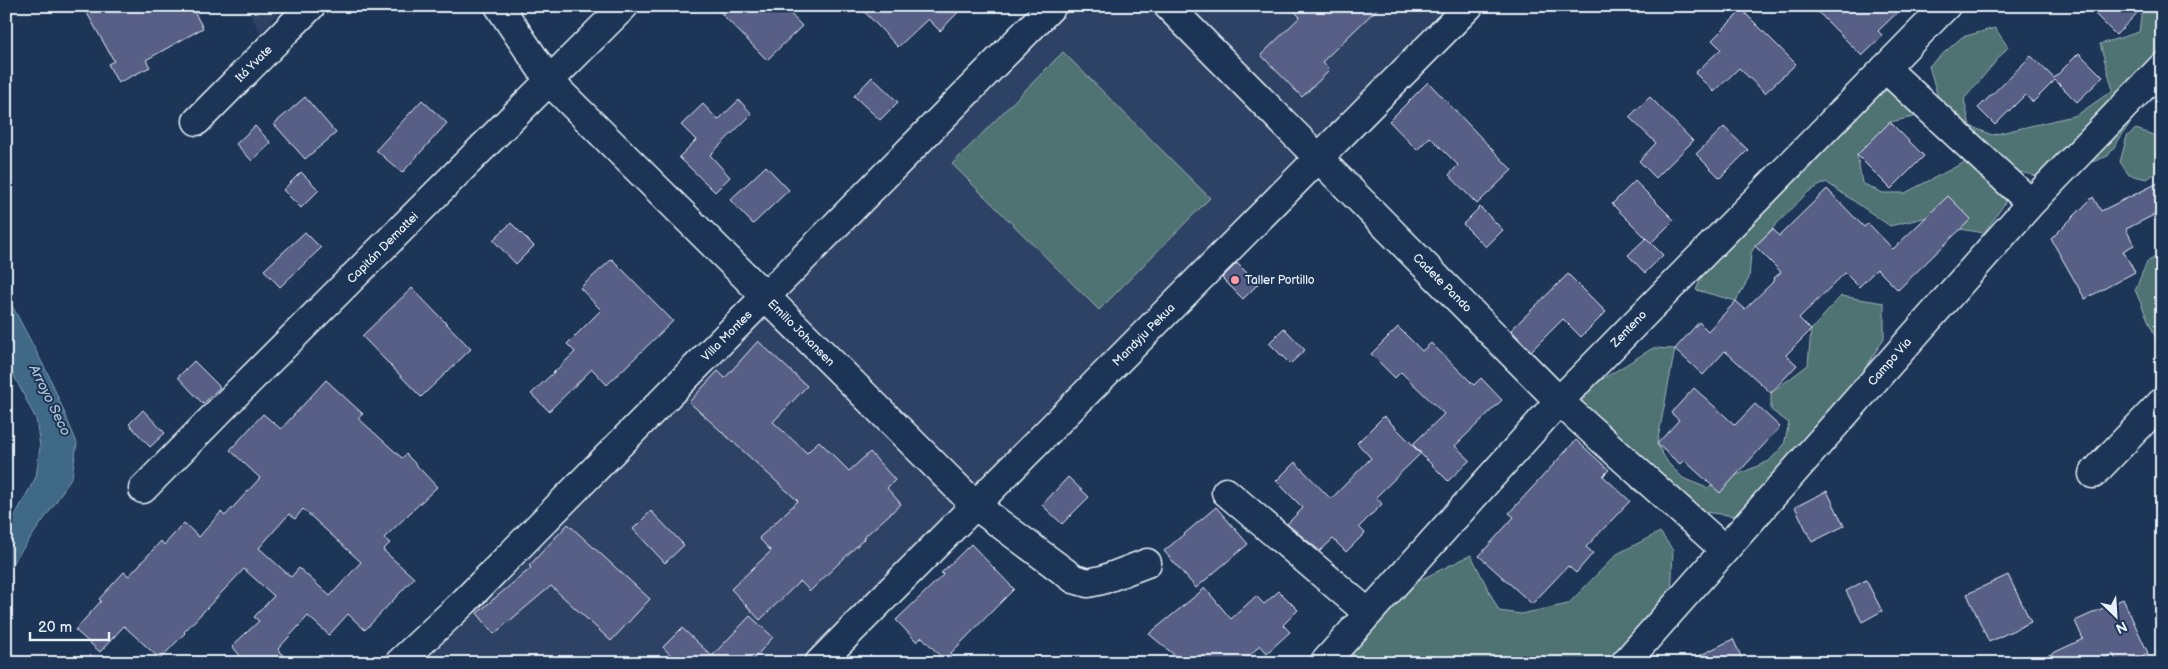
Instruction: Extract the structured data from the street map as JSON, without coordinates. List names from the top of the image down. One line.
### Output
{"streets":{"street":["Itá Yvate","Capitán Demattei","Cadete Pando","Zenteno","Emilio Johansen","Mandyju Pekua","Villa Montes","Campo Via"]},"crossings":[["Capitán Demattei","Emilio Johansen"],["Cadete Pando","Zenteno"],["Cadete Pando","Mandyju Pekua"],["Cadete Pando","Campo Via"],["Emilio Johansen","Mandyju Pekua"],["Emilio Johansen","Villa Montes"]],"water":["Arroyo Seco"],"places":["Taller Portillo"],"scale_bar":"20 m","north":"bottom right"}
